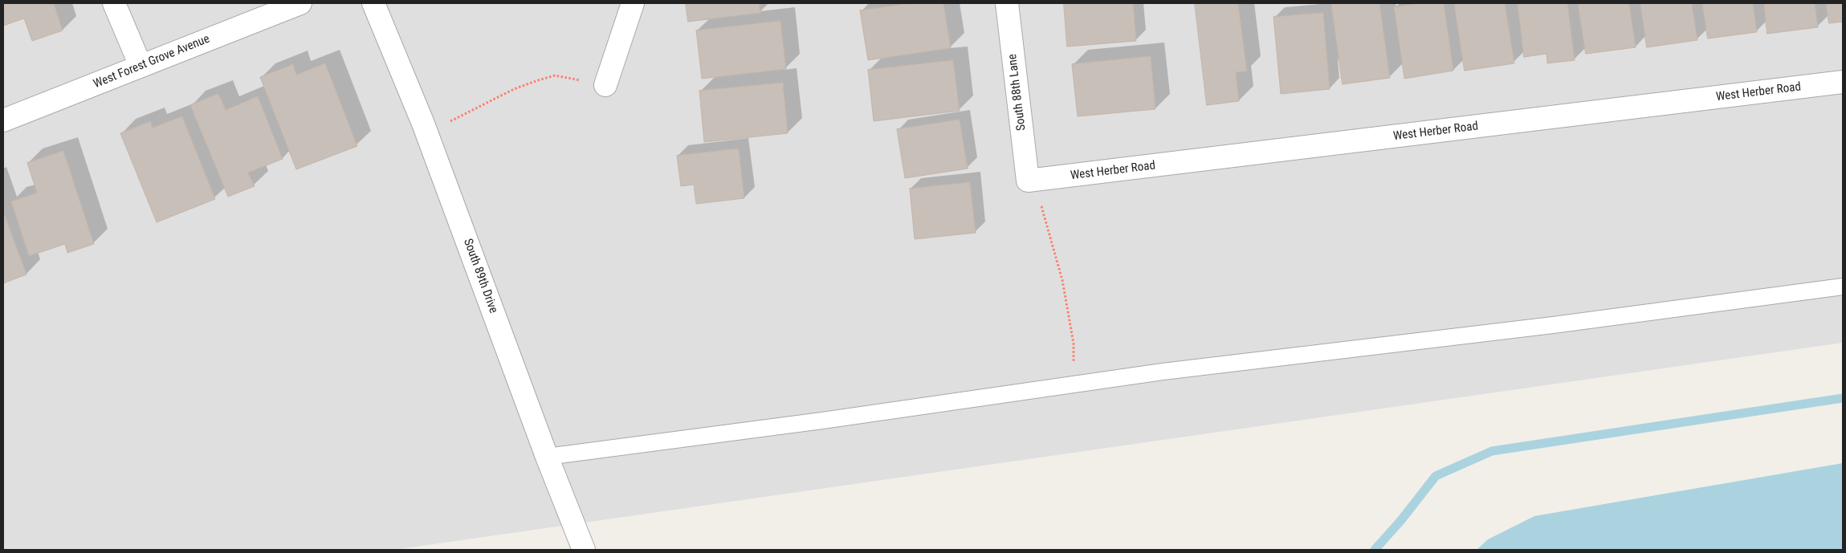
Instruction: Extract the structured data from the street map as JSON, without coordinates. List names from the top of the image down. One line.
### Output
{"streets":{"street":["West Forest Grove Avenue","South 88th Lane","West Herber Road","South 89th Drive"]},"crossings":[["South 88th Lane","West Herber Road"]]}
